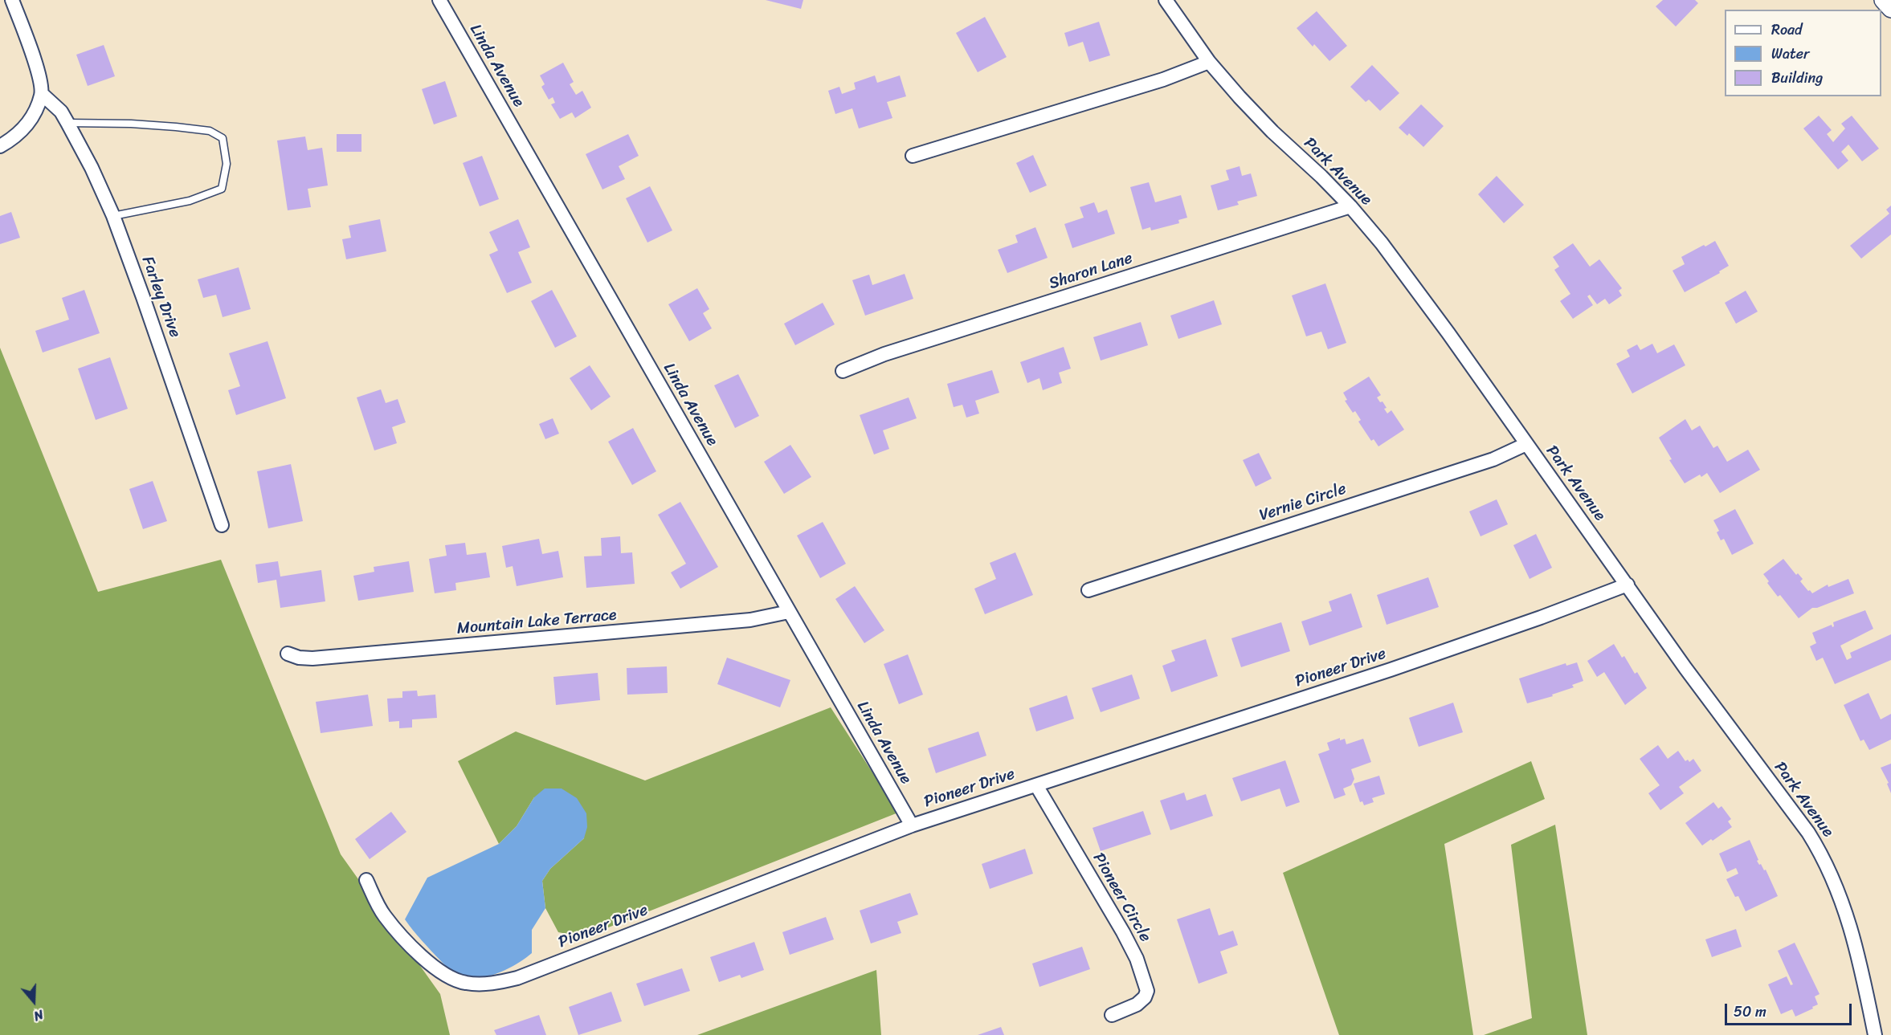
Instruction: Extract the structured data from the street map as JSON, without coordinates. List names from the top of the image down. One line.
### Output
{"streets":{"street":["Linda Avenue","Park Avenue","Sharon Lane","Farley Drive","Vernie Circle","Mountain Lake Terrace","Pioneer Drive","Pioneer Circle"]},"crossings":[["Linda Avenue","Mountain Lake Terrace"],["Linda Avenue","Pioneer Drive"],["Park Avenue","Sharon Lane"],["Park Avenue","Vernie Circle"],["Park Avenue","Pioneer Drive"],["Pioneer Drive","Pioneer Circle"]],"legend":["Road","Water","Building"],"scale_bar":"50 m","north":"bottom"}
